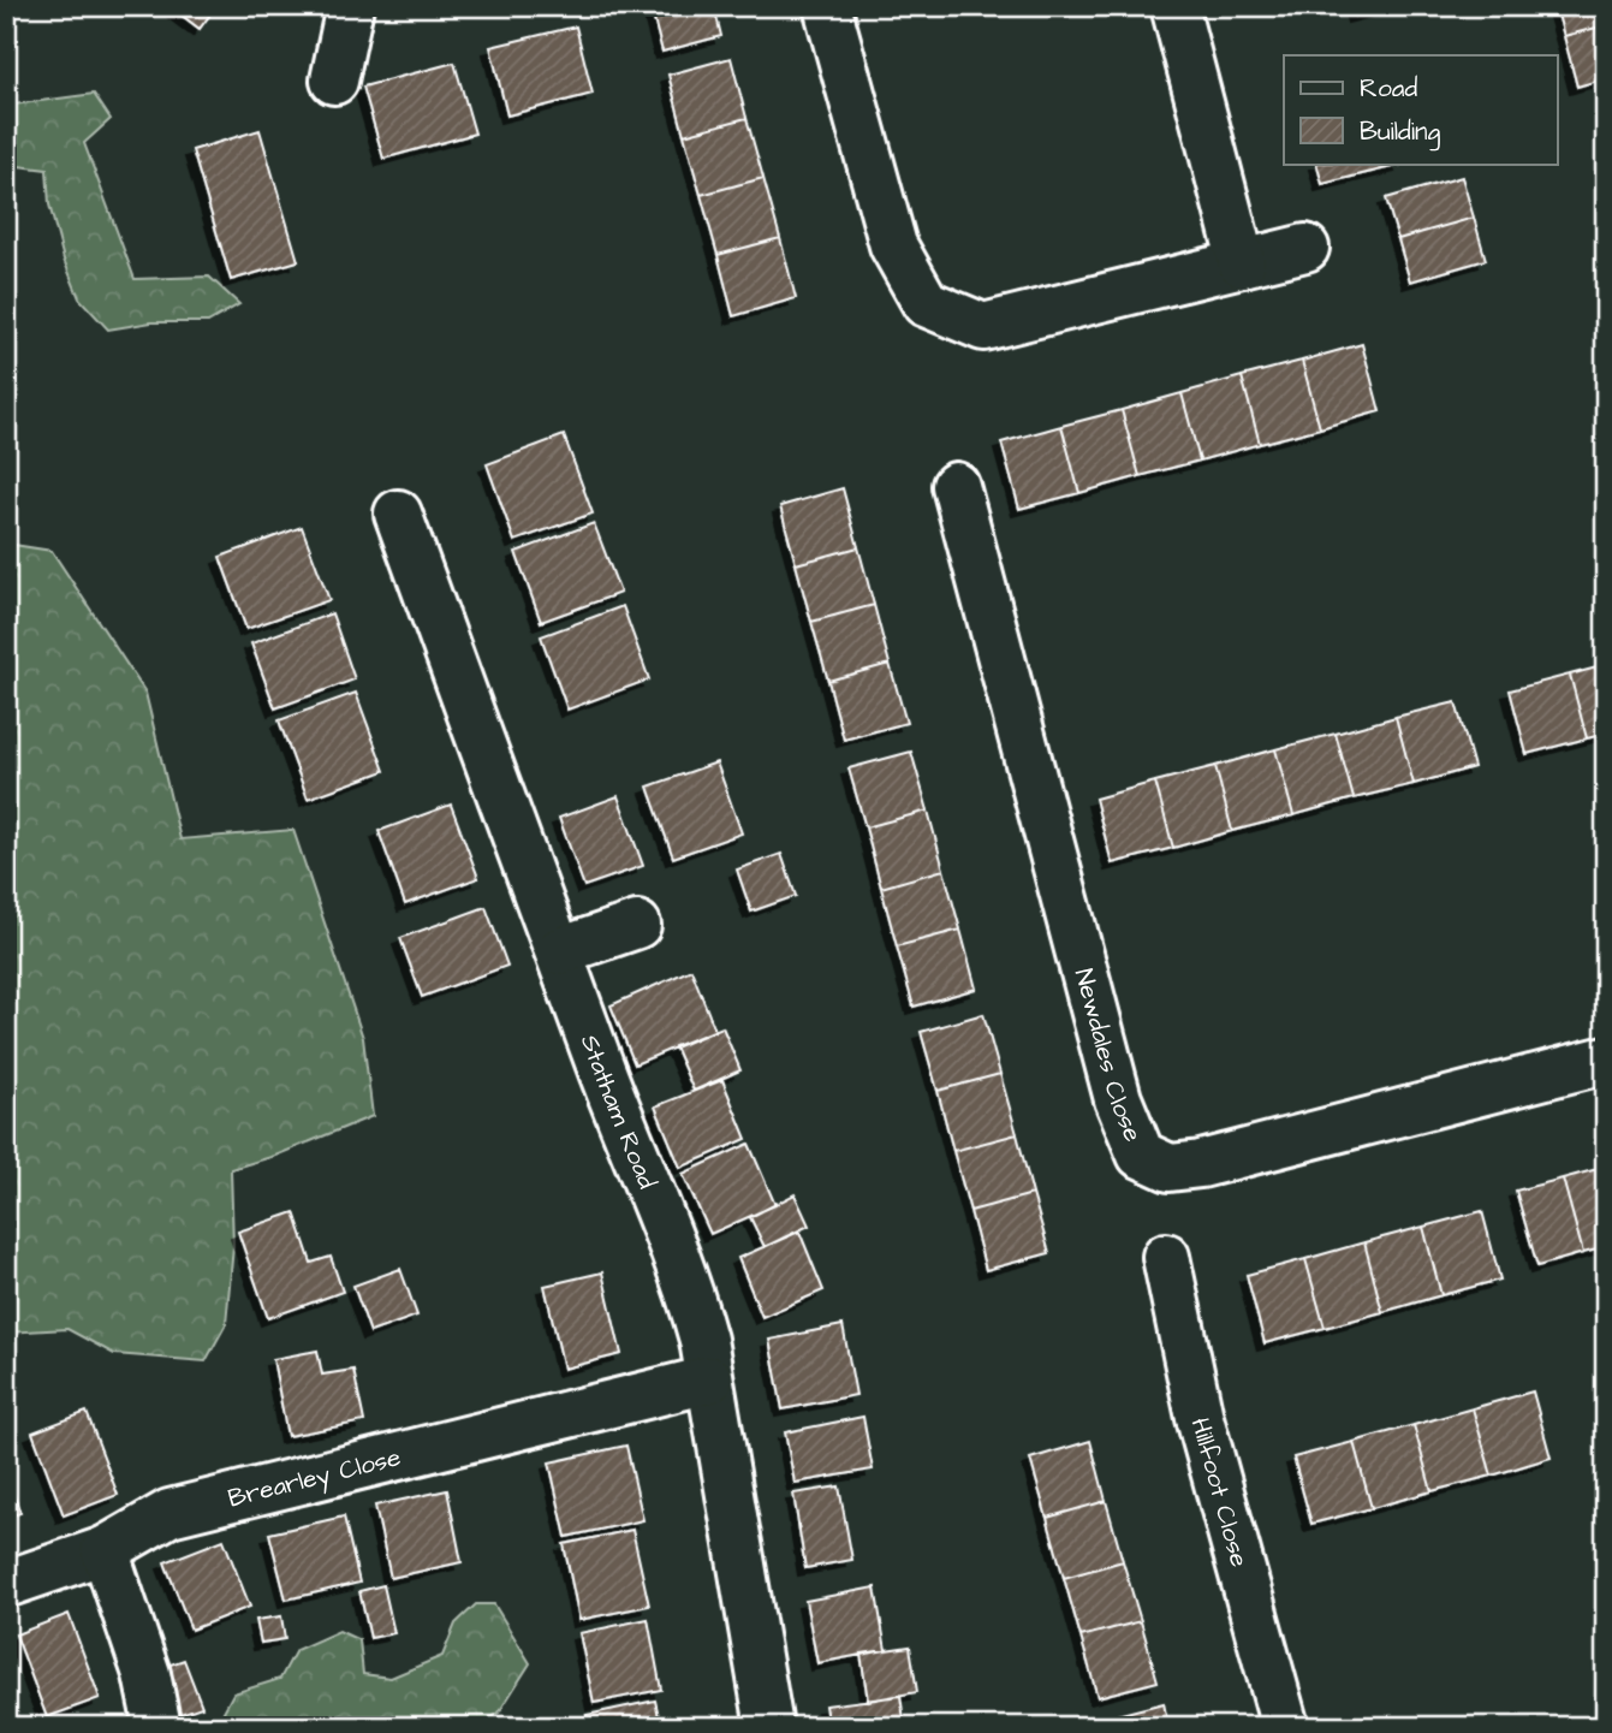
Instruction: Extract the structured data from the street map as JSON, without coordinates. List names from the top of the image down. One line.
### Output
{"streets":{"street":["Newdales Close","Statham Road","Brearley Close","Hillfoot Close"]},"crossings":[["Statham Road","Brearley Close"]],"legend":["Road","Building"]}
